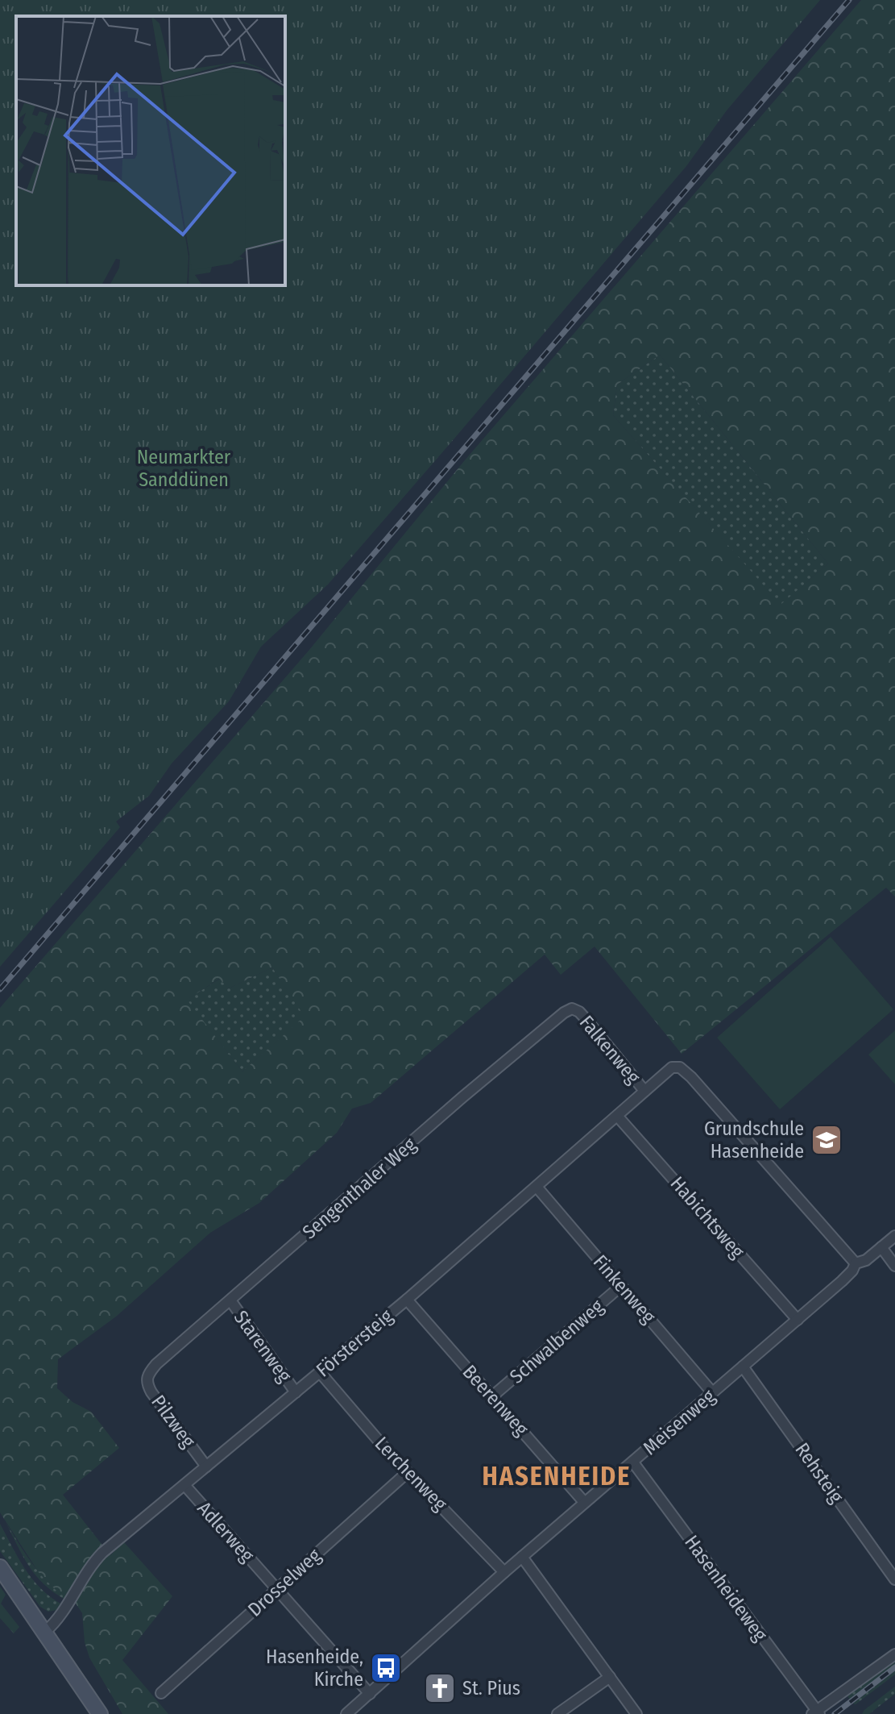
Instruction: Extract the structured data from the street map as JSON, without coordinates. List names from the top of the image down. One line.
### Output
{"streets":{"street":["Falkenweg","Sengenthaler Weg","Habichtsweg","Finkenweg","Schwalbenweg","Förstersteig","Starenweg","Beerenweg","Pilzweg","Meisenweg","Rehsteig","Lerchenweg","Adlerweg","Drosselweg","Hasenheideweg"]},"crossings":[["Falkenweg","Sengenthaler Weg"],["Falkenweg","Förstersteig"],["Sengenthaler Weg","Starenweg"],["Sengenthaler Weg","Pilzweg"],["Habichtsweg","Förstersteig"],["Habichtsweg","Meisenweg"],["Finkenweg","Schwalbenweg"],["Finkenweg","Förstersteig"],["Finkenweg","Meisenweg"],["Schwalbenweg","Beerenweg"],["Förstersteig","Starenweg"],["Förstersteig","Beerenweg"],["Förstersteig","Pilzweg"],["Förstersteig","Meisenweg"],["Förstersteig","Lerchenweg"],["Förstersteig","Adlerweg"],["Beerenweg","Meisenweg"],["Meisenweg","Rehsteig"],["Meisenweg","Lerchenweg"],["Meisenweg","Adlerweg"],["Meisenweg","Hasenheideweg"],["Lerchenweg","Drosselweg"],["Adlerweg","Drosselweg"]],"districts":["HASENHEIDE"],"parks":["Neumarkter Sanddünen"],"places":{"school or university":["Grundschule Hasenheide"],"bus stop":["Hasenheide, Kirche"],"church":["St. Pius"]}}
